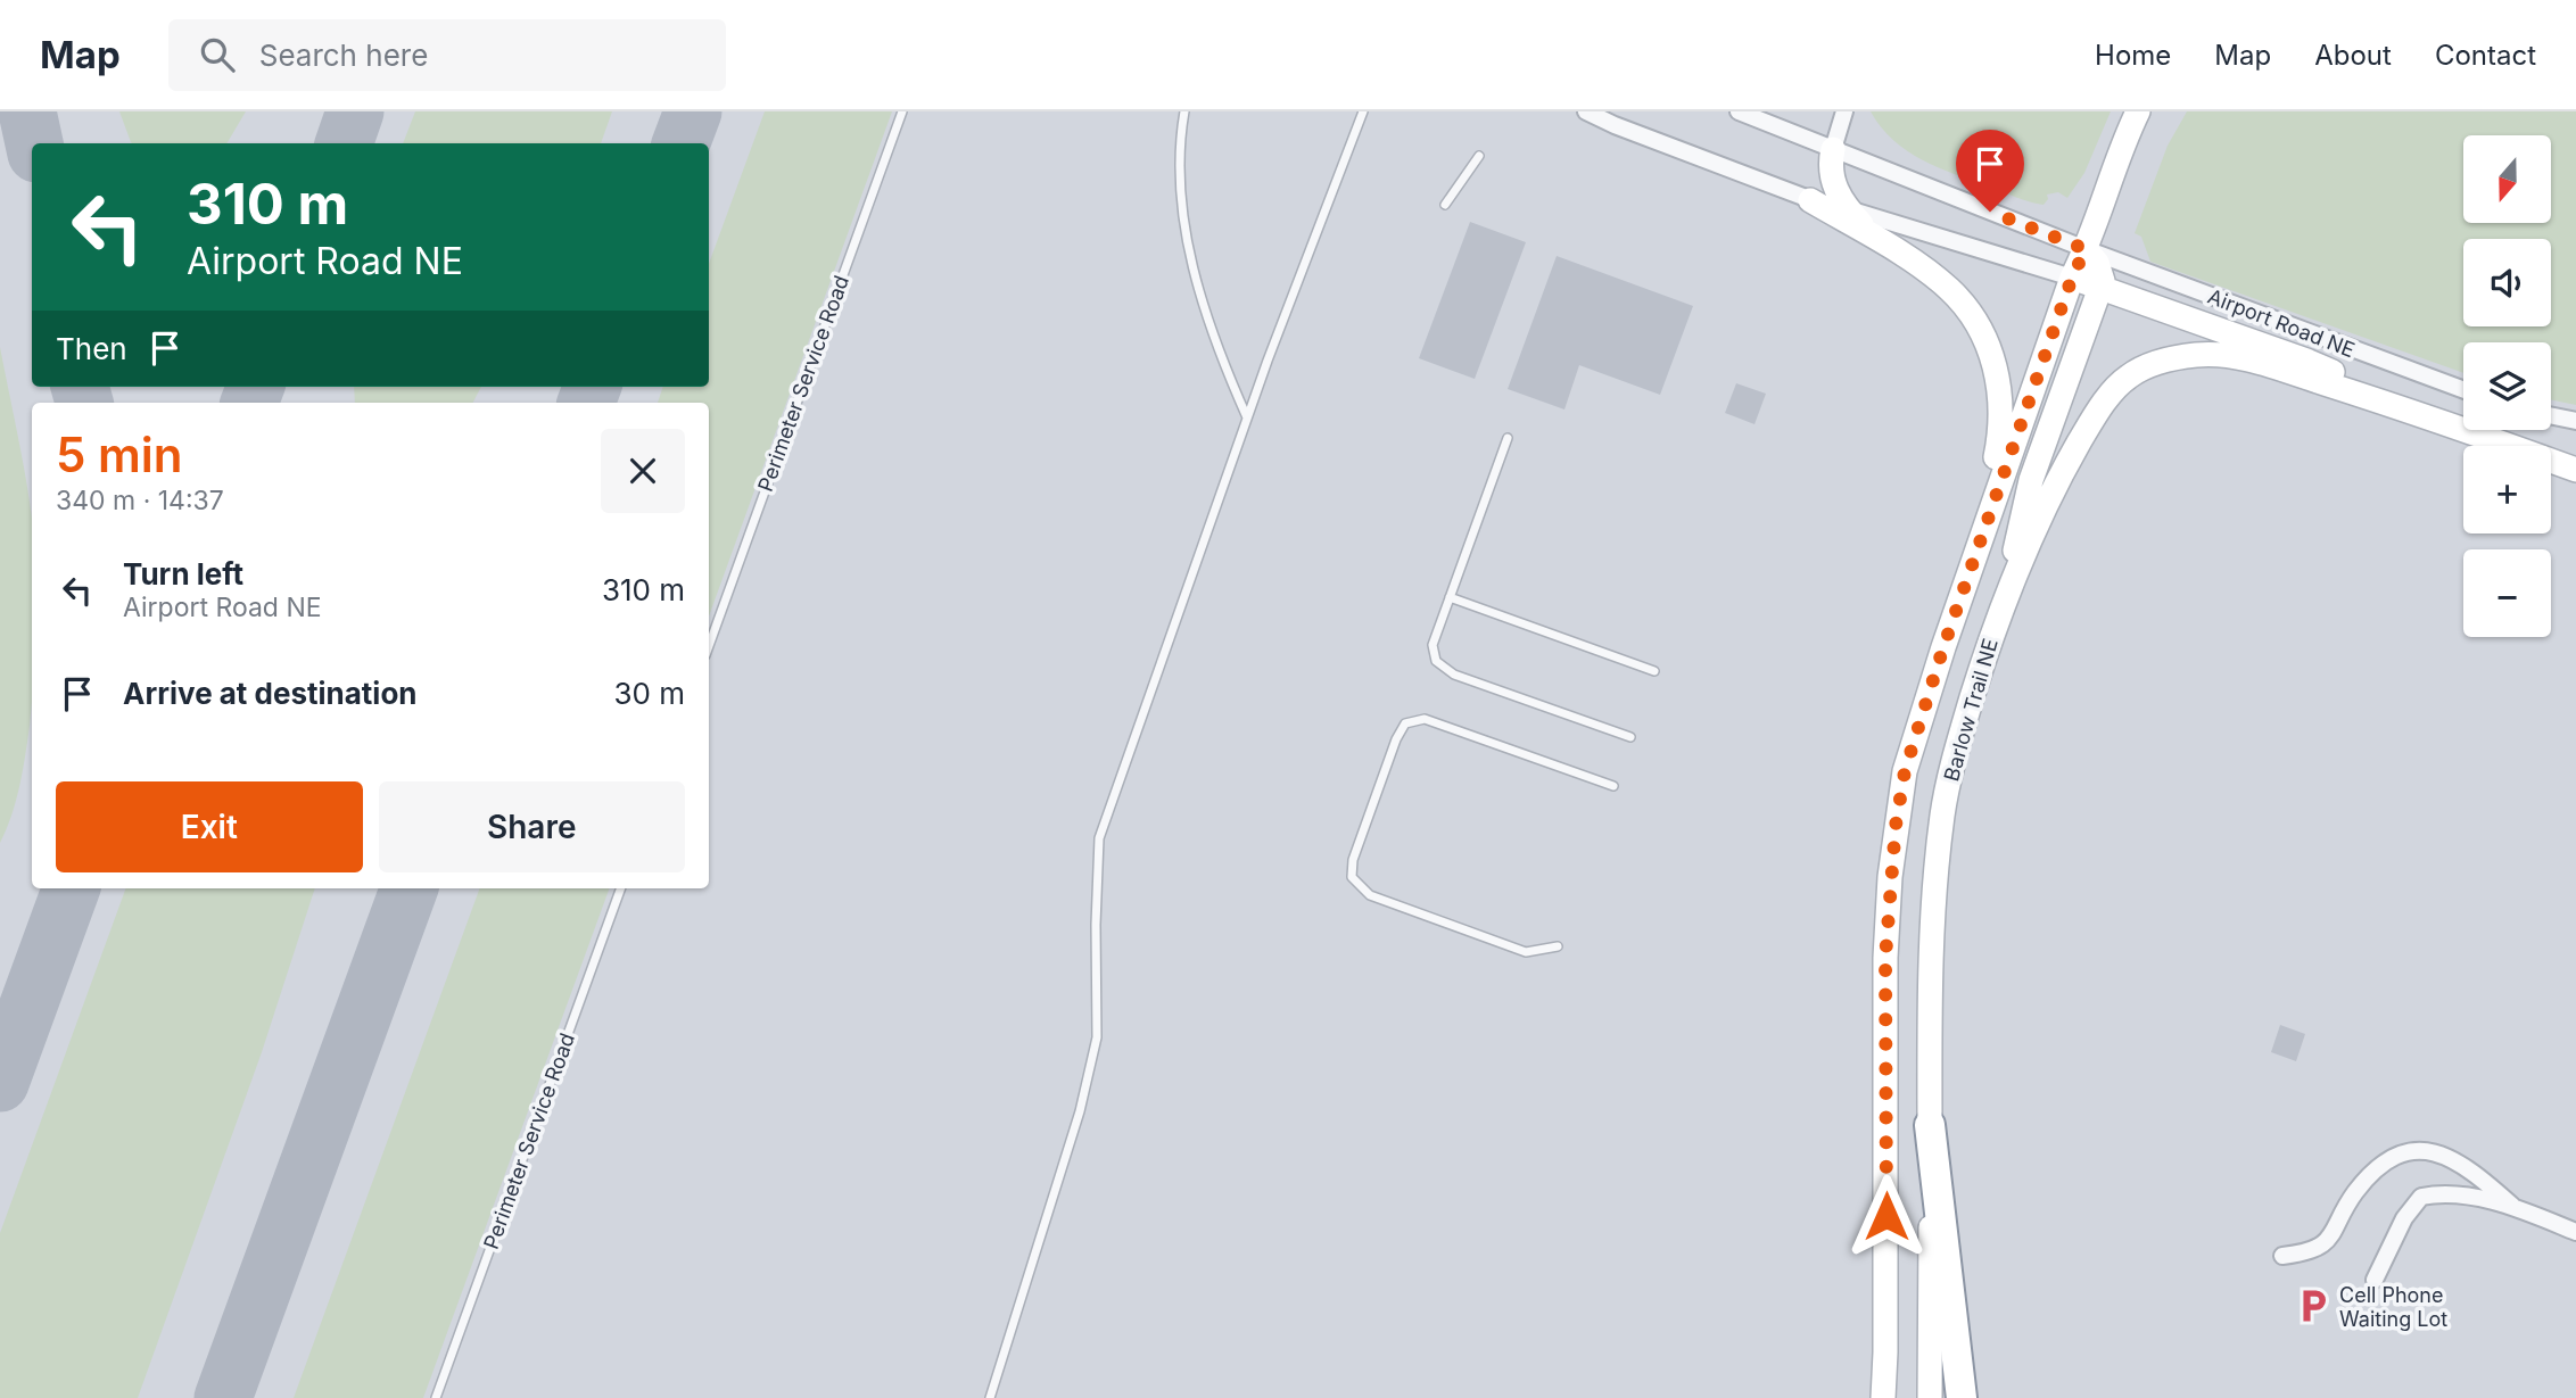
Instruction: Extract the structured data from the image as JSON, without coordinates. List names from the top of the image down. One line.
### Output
{"streets":{"main road":["Barlow Trail NE"],"street":["Airport Road NE"],"lane":["Perimeter Service Road"]},"places":{"parking":["Cell Phone Waiting Lot"]},"north":"bottom","page":{"header":"Map","search":"Search here","nav":["Home","Map","About","Contact"],"map_buttons":["+","−"],"turn":["310 m","Airport Road NE"],"then":"Then","heading":["5 min","340 m · 14:37"],"list":[{"name":"Turn left","note":"Airport Road NE","value":"310 m"},{"name":"Arrive at destination","value":"30 m"}],"buttons":["Exit","Share"]}}
